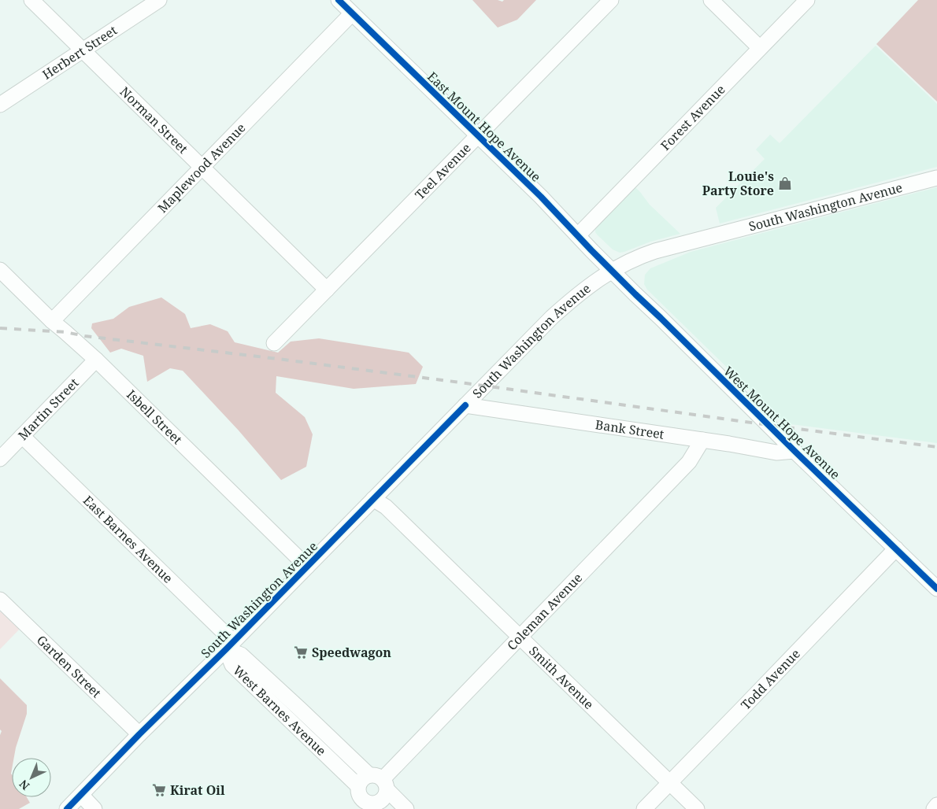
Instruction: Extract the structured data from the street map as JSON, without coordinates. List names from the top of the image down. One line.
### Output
{"streets":{"street":["Herbert Street","Forest Avenue","Norman Street","East Mount Hope Avenue","Maplewood Avenue","Teel Avenue","South Washington Avenue","Martin Street","Isbell Street","West Mount Hope Avenue","Bank Street","East Barnes Avenue","Coleman Avenue","Garden Street","Smith Avenue","Todd Avenue","West Barnes Avenue"]},"crossings":[["Herbert Street","Norman Street"],["Forest Avenue","East Mount Hope Avenue"],["Norman Street","Maplewood Avenue"],["Norman Street","Teel Avenue"],["East Mount Hope Avenue","Maplewood Avenue"],["East Mount Hope Avenue","Teel Avenue"],["East Mount Hope Avenue","South Washington Avenue"],["East Mount Hope Avenue","West Mount Hope Avenue"],["Maplewood Avenue","Isbell Street"],["South Washington Avenue","Isbell Street"],["South Washington Avenue","West Mount Hope Avenue"],["South Washington Avenue","Bank Street"],["South Washington Avenue","East Barnes Avenue"],["South Washington Avenue","Garden Street"],["South Washington Avenue","Smith Avenue"],["South Washington Avenue","West Barnes Avenue"],["Martin Street","Isbell Street"],["Martin Street","East Barnes Avenue"],["West Mount Hope Avenue","Bank Street"],["West Mount Hope Avenue","Todd Avenue"],["Bank Street","Coleman Avenue"],["East Barnes Avenue","West Barnes Avenue"],["Coleman Avenue","Smith Avenue"],["Coleman Avenue","West Barnes Avenue"],["Smith Avenue","Todd Avenue"]],"places":{"shop":["Louie's Party Store"],"supermarket":["Speedwagon","Kirat Oil"]},"north":"bottom left"}
